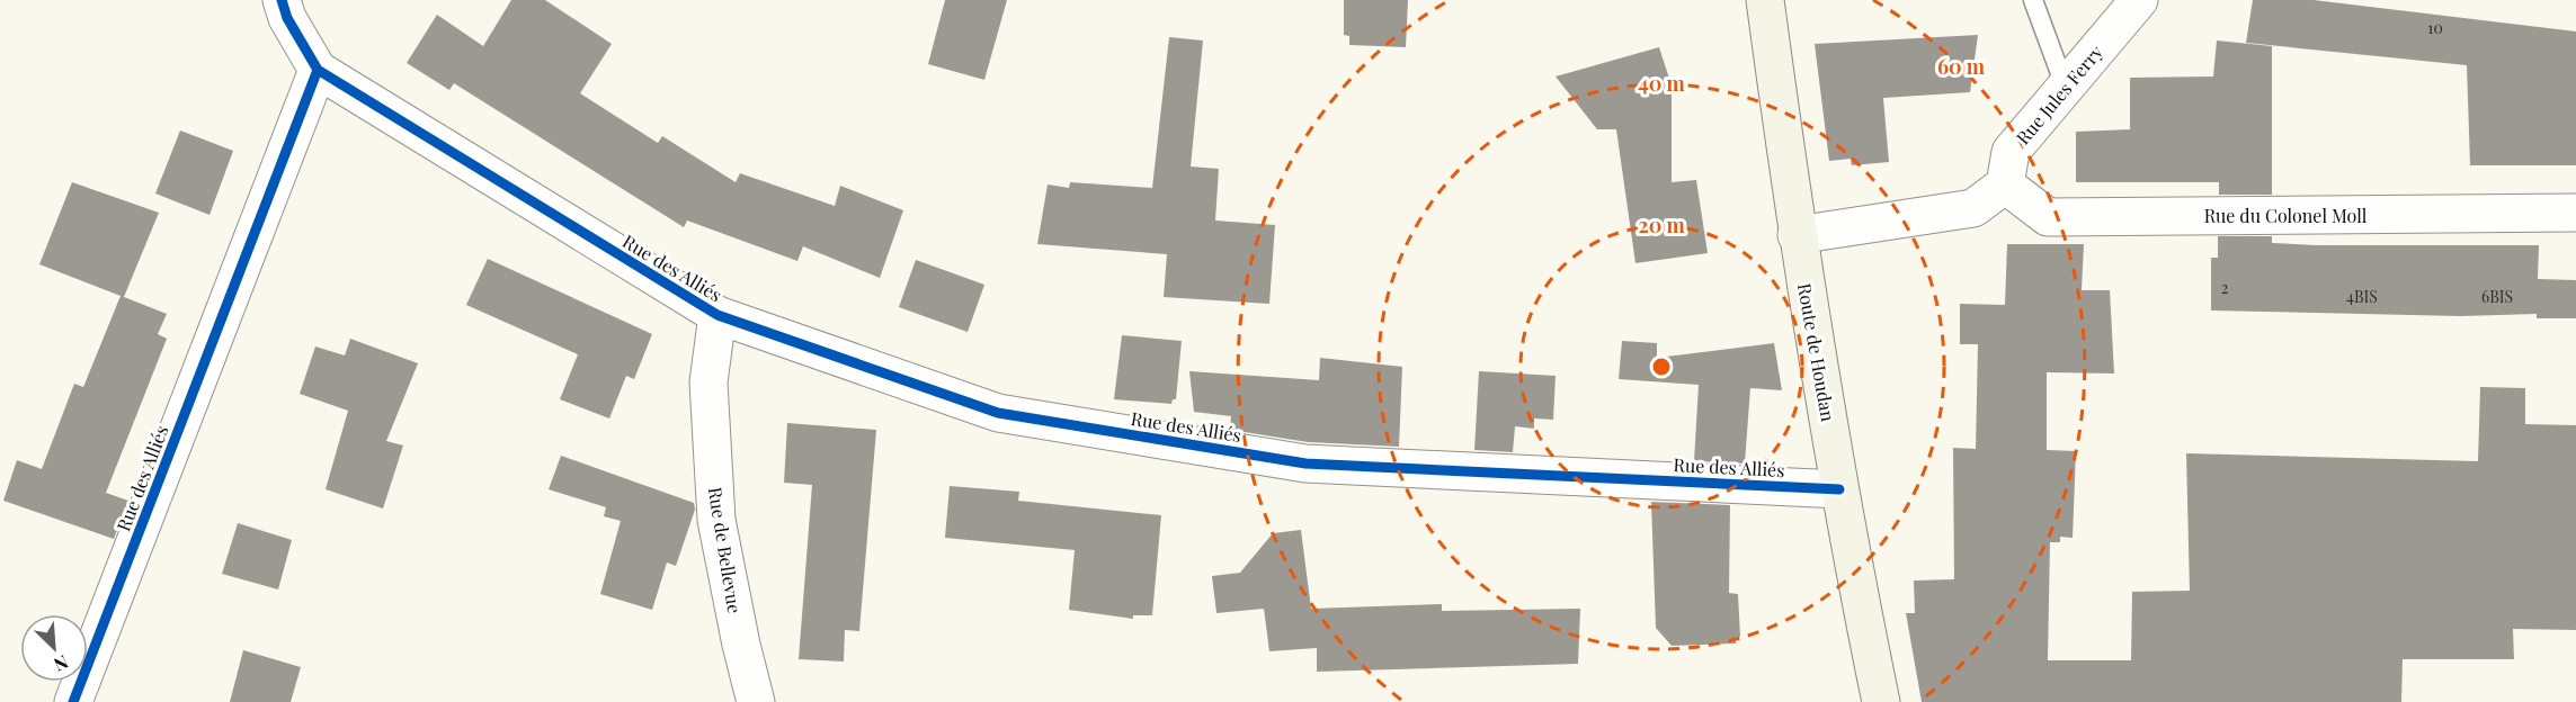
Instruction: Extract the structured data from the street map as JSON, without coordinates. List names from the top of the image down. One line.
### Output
{"streets":{"main road":["Route de Houdan"],"street":["Rue Jules Ferry","Rue du Colonel Moll","Rue des Alliés","Rue de Bellevue"]},"crossings":[["Rue Jules Ferry","Rue du Colonel Moll"],["Rue des Alliés","Route de Houdan"],["Rue des Alliés","Rue de Bellevue"]],"house_numbers":["10","2","4BIS","6BIS"],"north":"bottom right","rings":["60 m","40 m","20 m"]}
